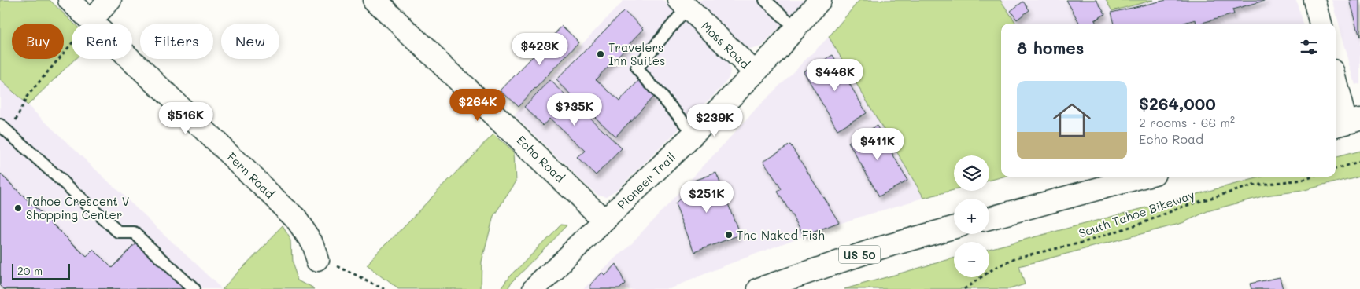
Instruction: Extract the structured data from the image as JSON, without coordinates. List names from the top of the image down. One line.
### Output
{"streets":{"main road":["Moss Road","Echo Road","Fern Road","Pioneer Trail","US 50"],"path":["South Tahoe Bikeway"]},"crossings":[["Moss Road","Pioneer Trail"],["Echo Road","Pioneer Trail"]],"places":["Travelers Inn Suites","Tahoe Crescent V Shopping Center","The Naked Fish"],"scale_bar":"20 m","page":{"chip":["Buy","Rent","Filters","New"],"heading":"8 homes","price":["$423K","$446K","$264K","$735K","$516K","$239K","$411K","$251K"],"list":[{"name":"$264,000","note":"2 rooms · 66 m² · Echo Road"}],"map_buttons":["+","−"],"scale":"20 m"}}
